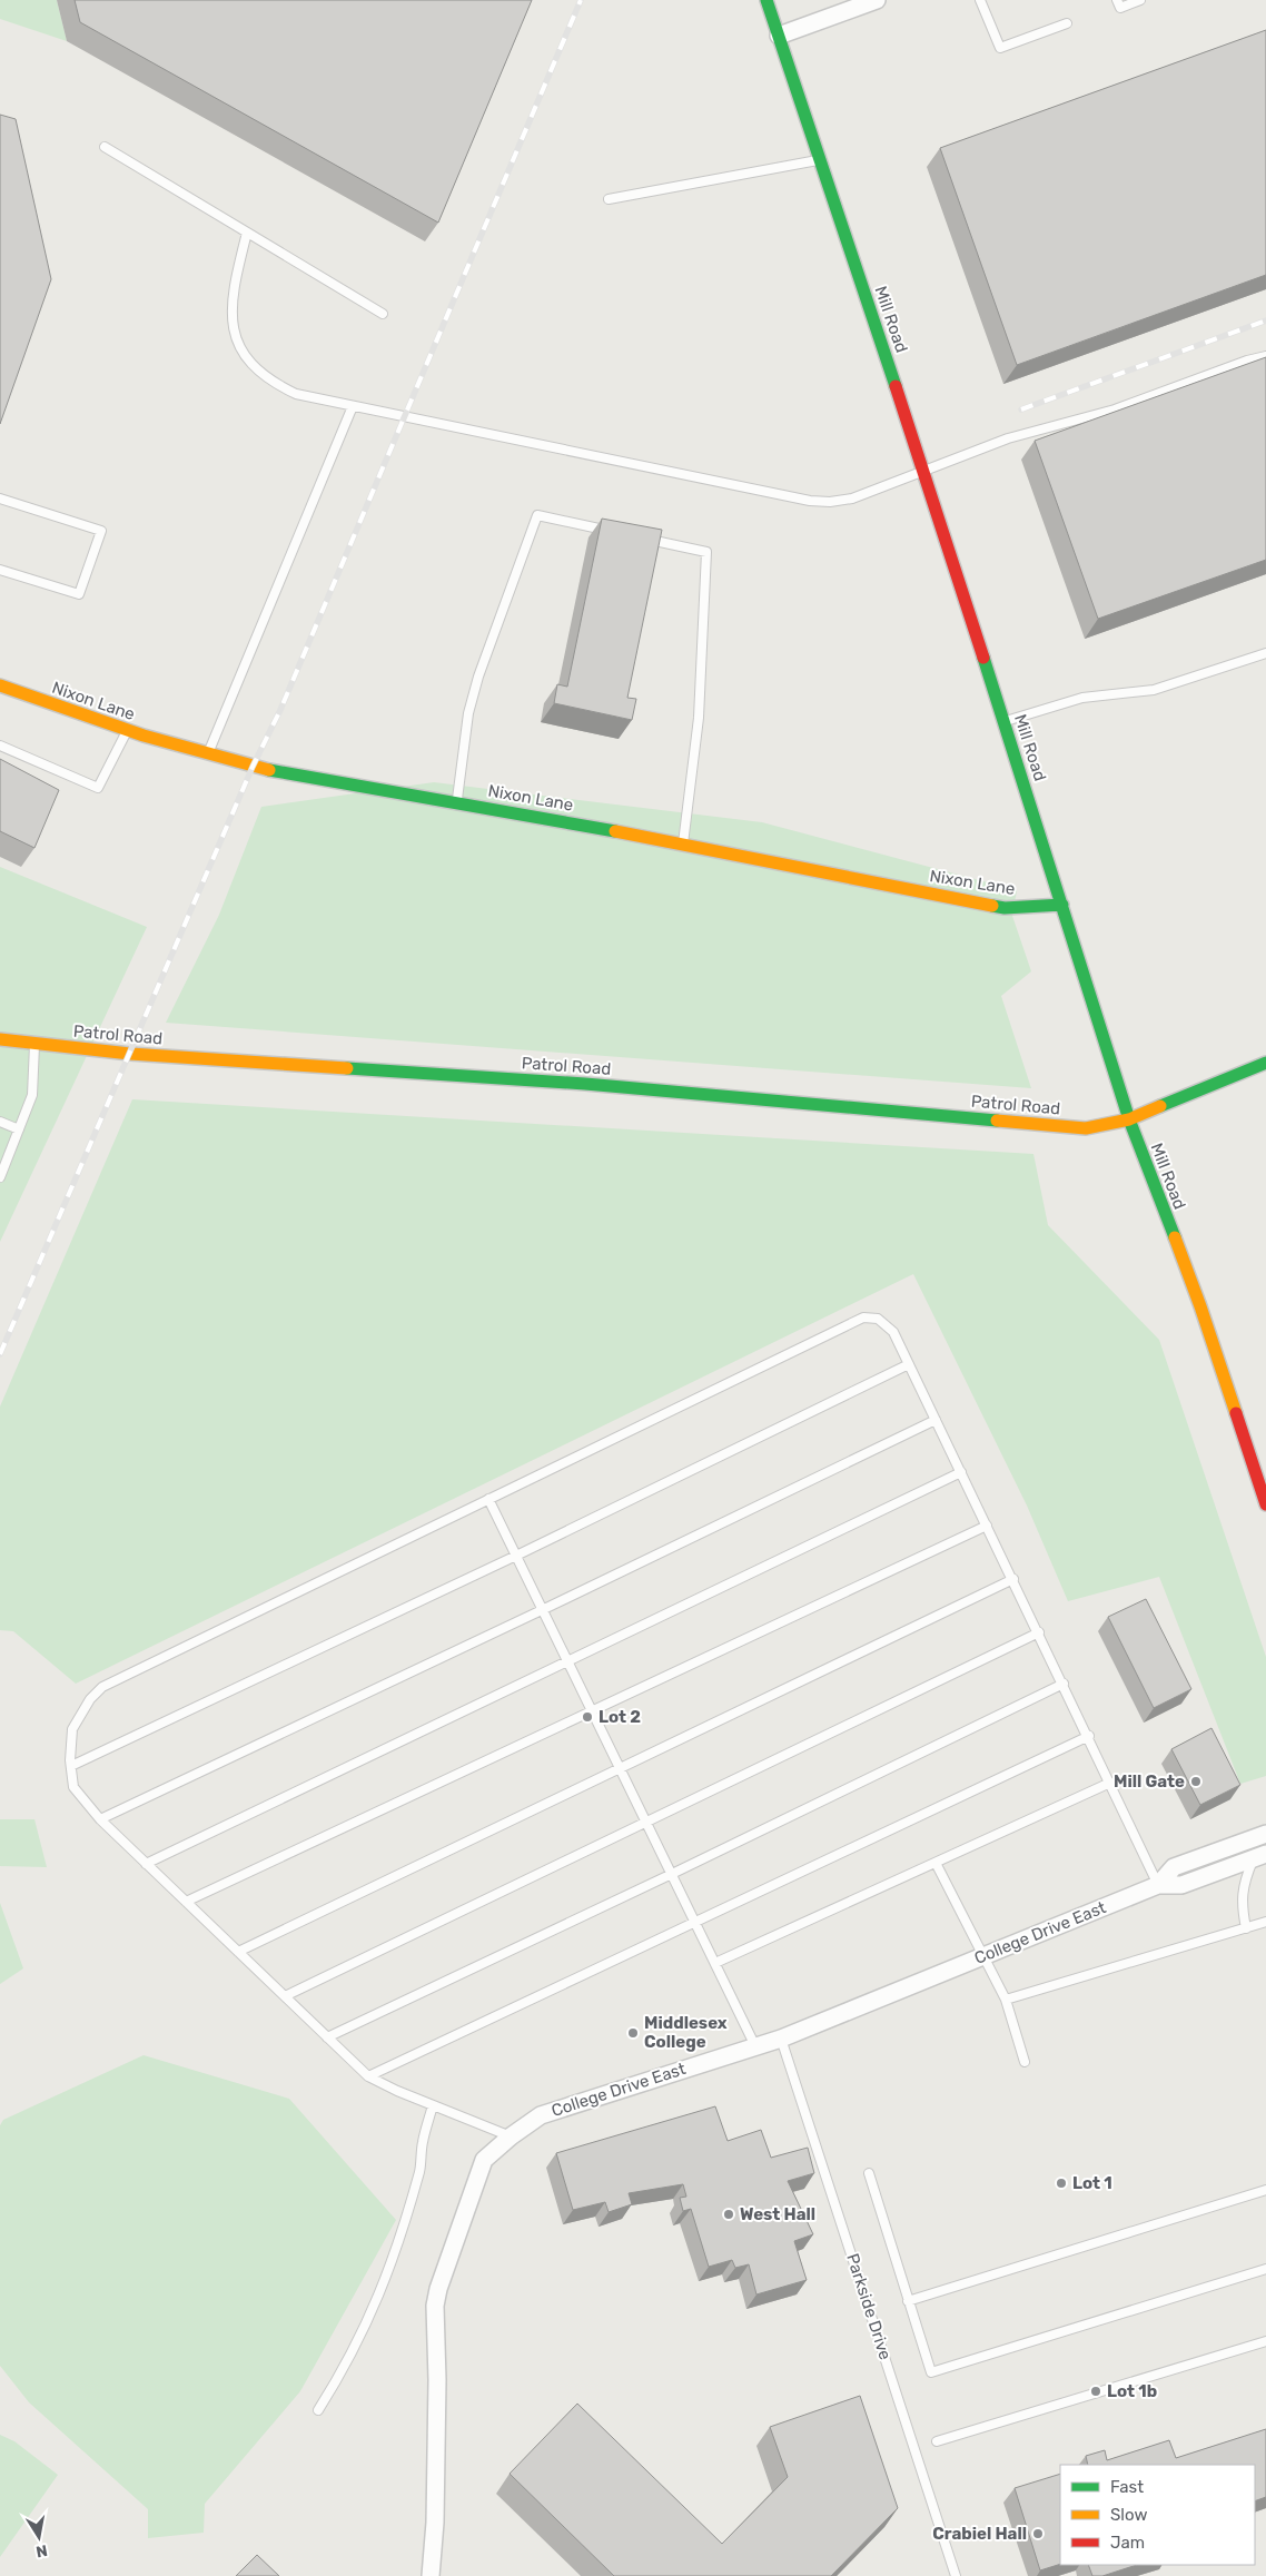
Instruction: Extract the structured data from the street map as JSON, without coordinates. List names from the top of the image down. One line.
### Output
{"streets":{"street":["Mill Road","Nixon Lane","Patrol Road","College Drive East"],"lane":["Parkside Drive"]},"crossings":[["Mill Road","Nixon Lane"],["Mill Road","Patrol Road"],["College Drive East","Parkside Drive"]],"places":["Lot 2","Mill Gate","Middlesex College","Lot 1","West Hall","Lot 1b","Crabiel Hall"],"legend":["Fast","Slow","Jam"],"north":"bottom"}
